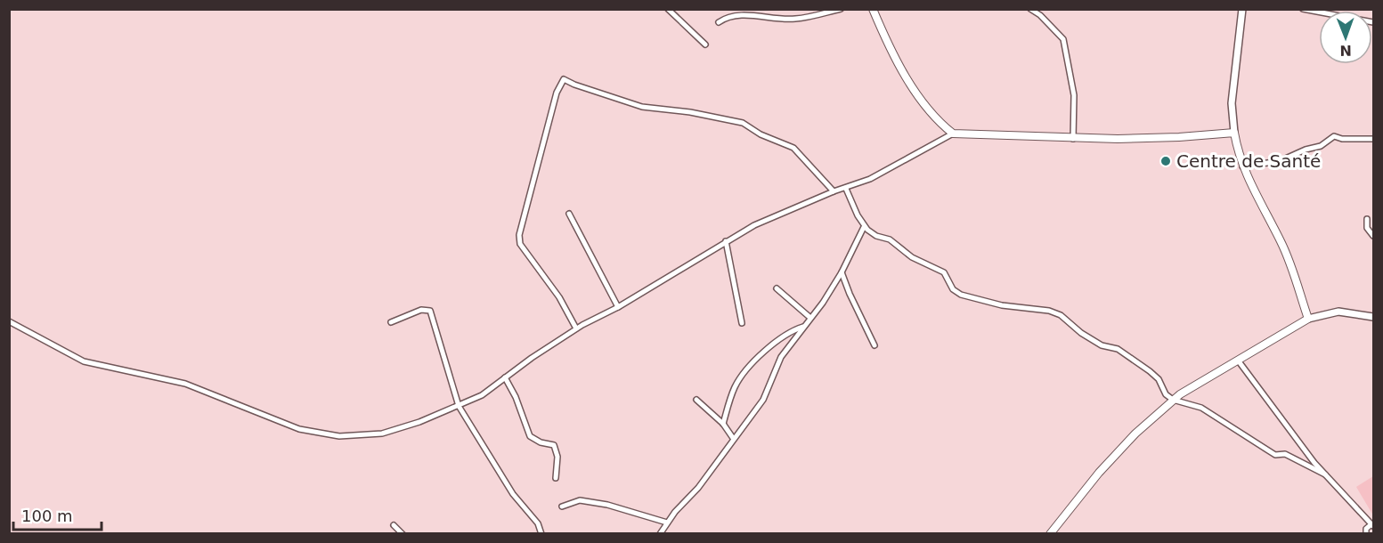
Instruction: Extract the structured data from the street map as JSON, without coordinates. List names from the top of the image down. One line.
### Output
{"places":["Centre de Santé"],"scale_bar":"100 m","north":"bottom"}
